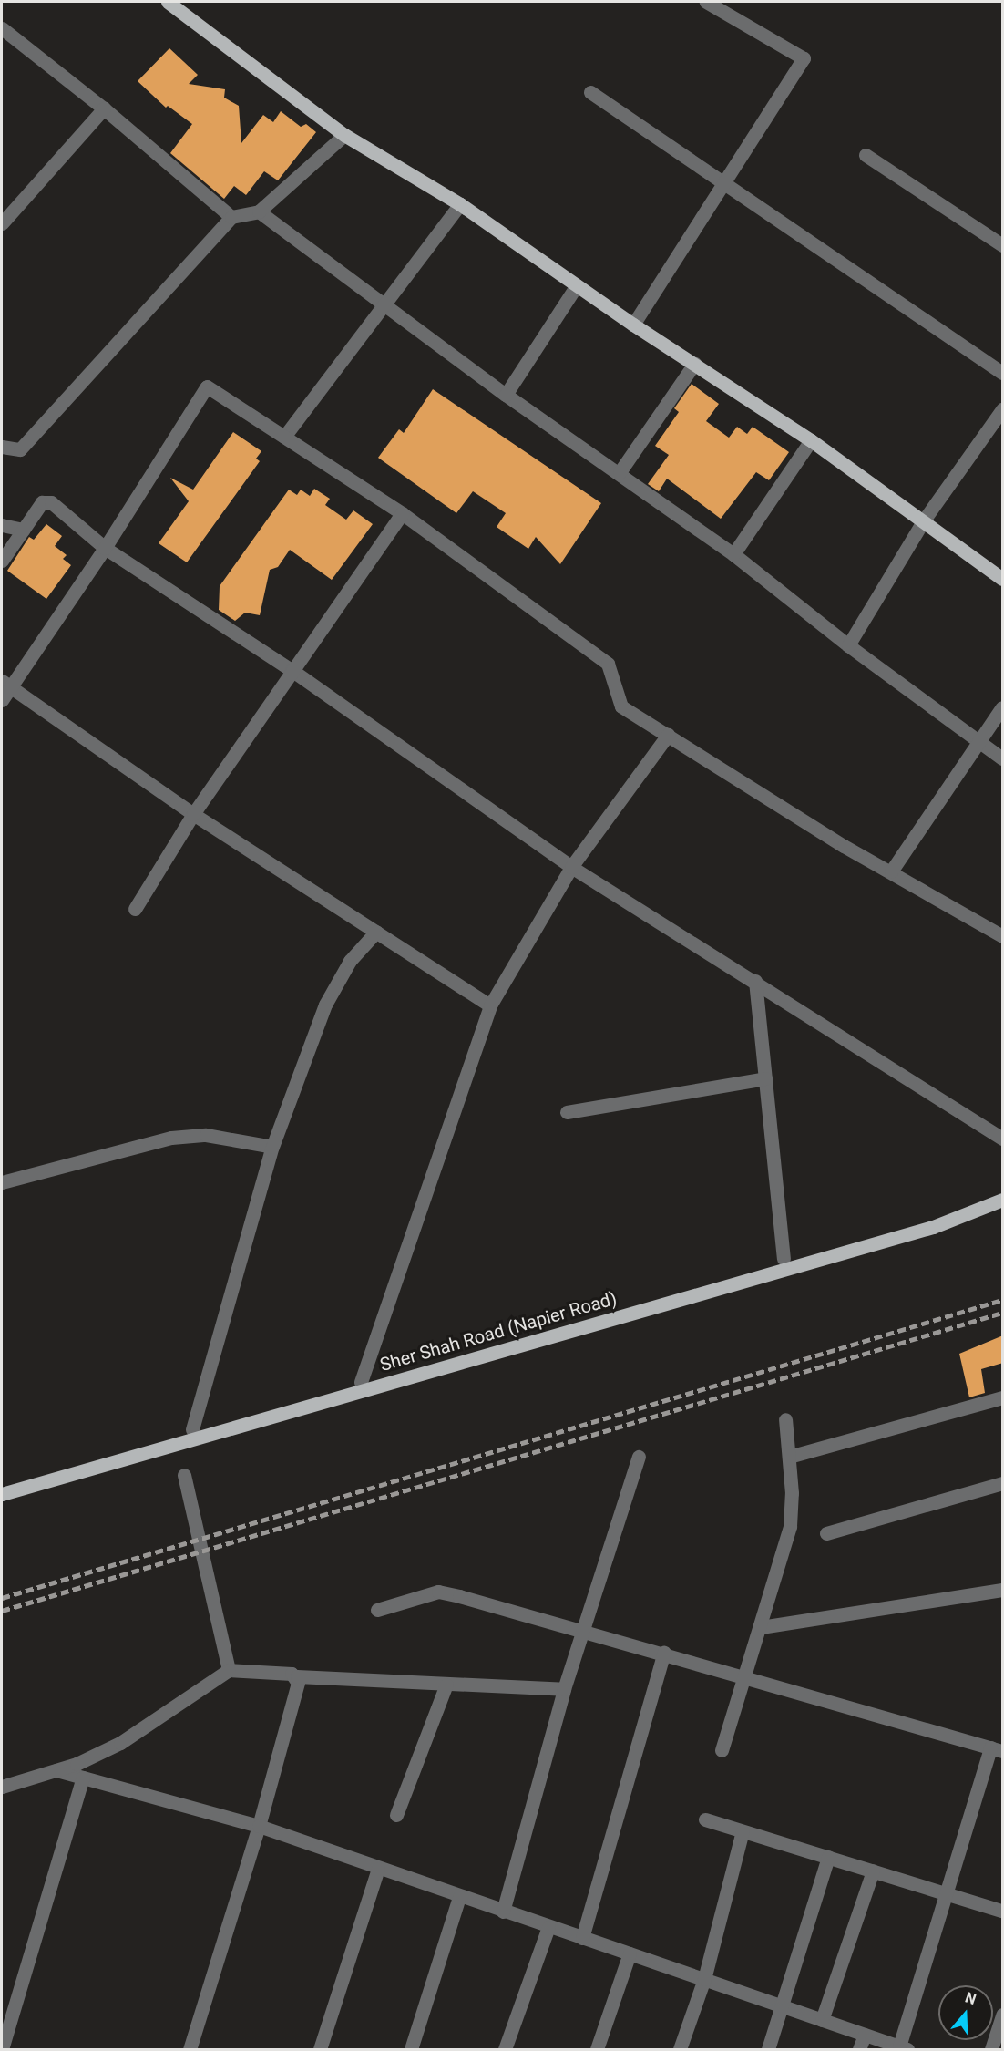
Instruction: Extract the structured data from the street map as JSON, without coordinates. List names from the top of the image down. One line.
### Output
{"streets":{"main road":["Sher Shah Road (Napier Road)"]},"north":"top"}
